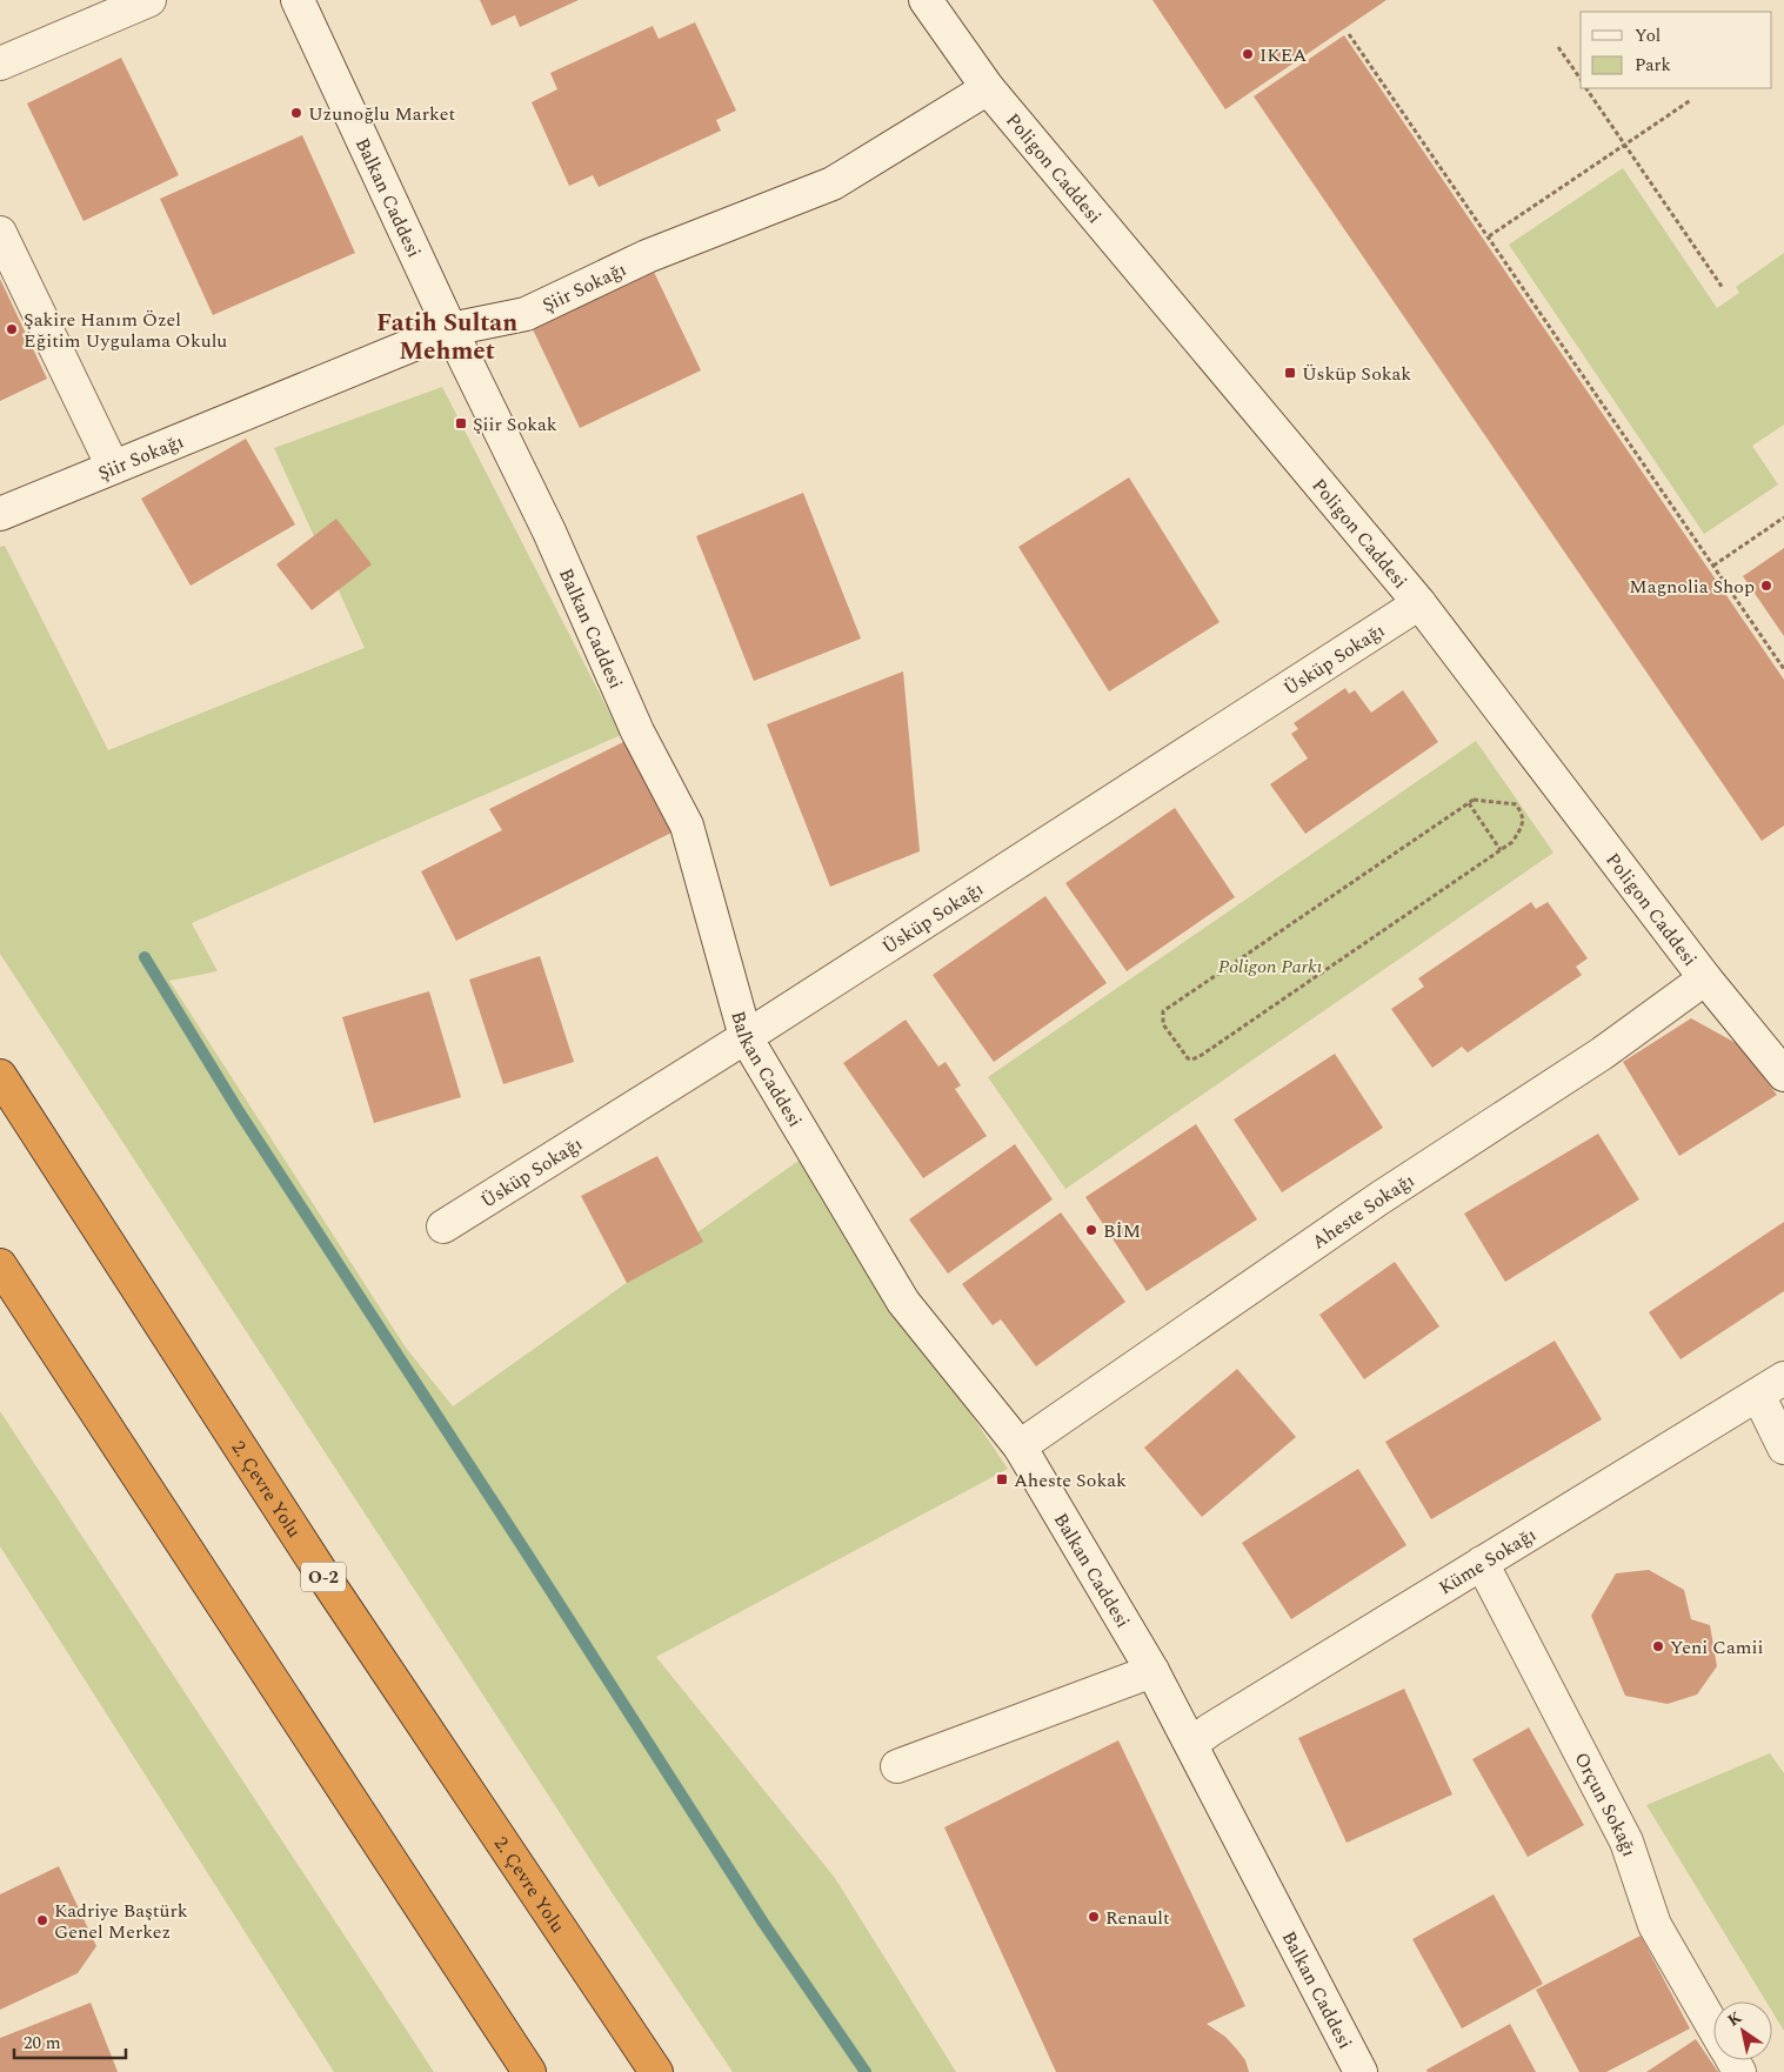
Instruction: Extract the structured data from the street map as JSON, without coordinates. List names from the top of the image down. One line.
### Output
{"streets":{"highway":["2. Çevre Yolu","O-2"],"street":["Poligon Caddesi","Balkan Caddesi","Şiir Sokağı","Üsküp Sokağı","Aheste Sokağı","Küme Sokağı","Orçun Sokağı"]},"crossings":[["Poligon Caddesi","Şiir Sokağı"],["Poligon Caddesi","Üsküp Sokağı"],["Poligon Caddesi","Aheste Sokağı"],["Balkan Caddesi","Şiir Sokağı"],["Balkan Caddesi","Üsküp Sokağı"],["Balkan Caddesi","Aheste Sokağı"],["Balkan Caddesi","Küme Sokağı"],["Küme Sokağı","Orçun Sokağı"]],"districts":["Fatih Sultan Mehmet"],"parks":["Poligon Parkı"],"places":{"other":["IKEA","Uzunoğlu Market","Şakire Hanım Özel Eğitim Uygulama Okulu","Magnolia Shop","BİM","Yeni Camii","Renault","Kadriye Baştürk Genel Merkez"],"transit":["Üsküp Sokak","Şiir Sokak","Aheste Sokak"]},"legend":["Yol","Park"],"scale_bar":"20 m","north":"top left"}
